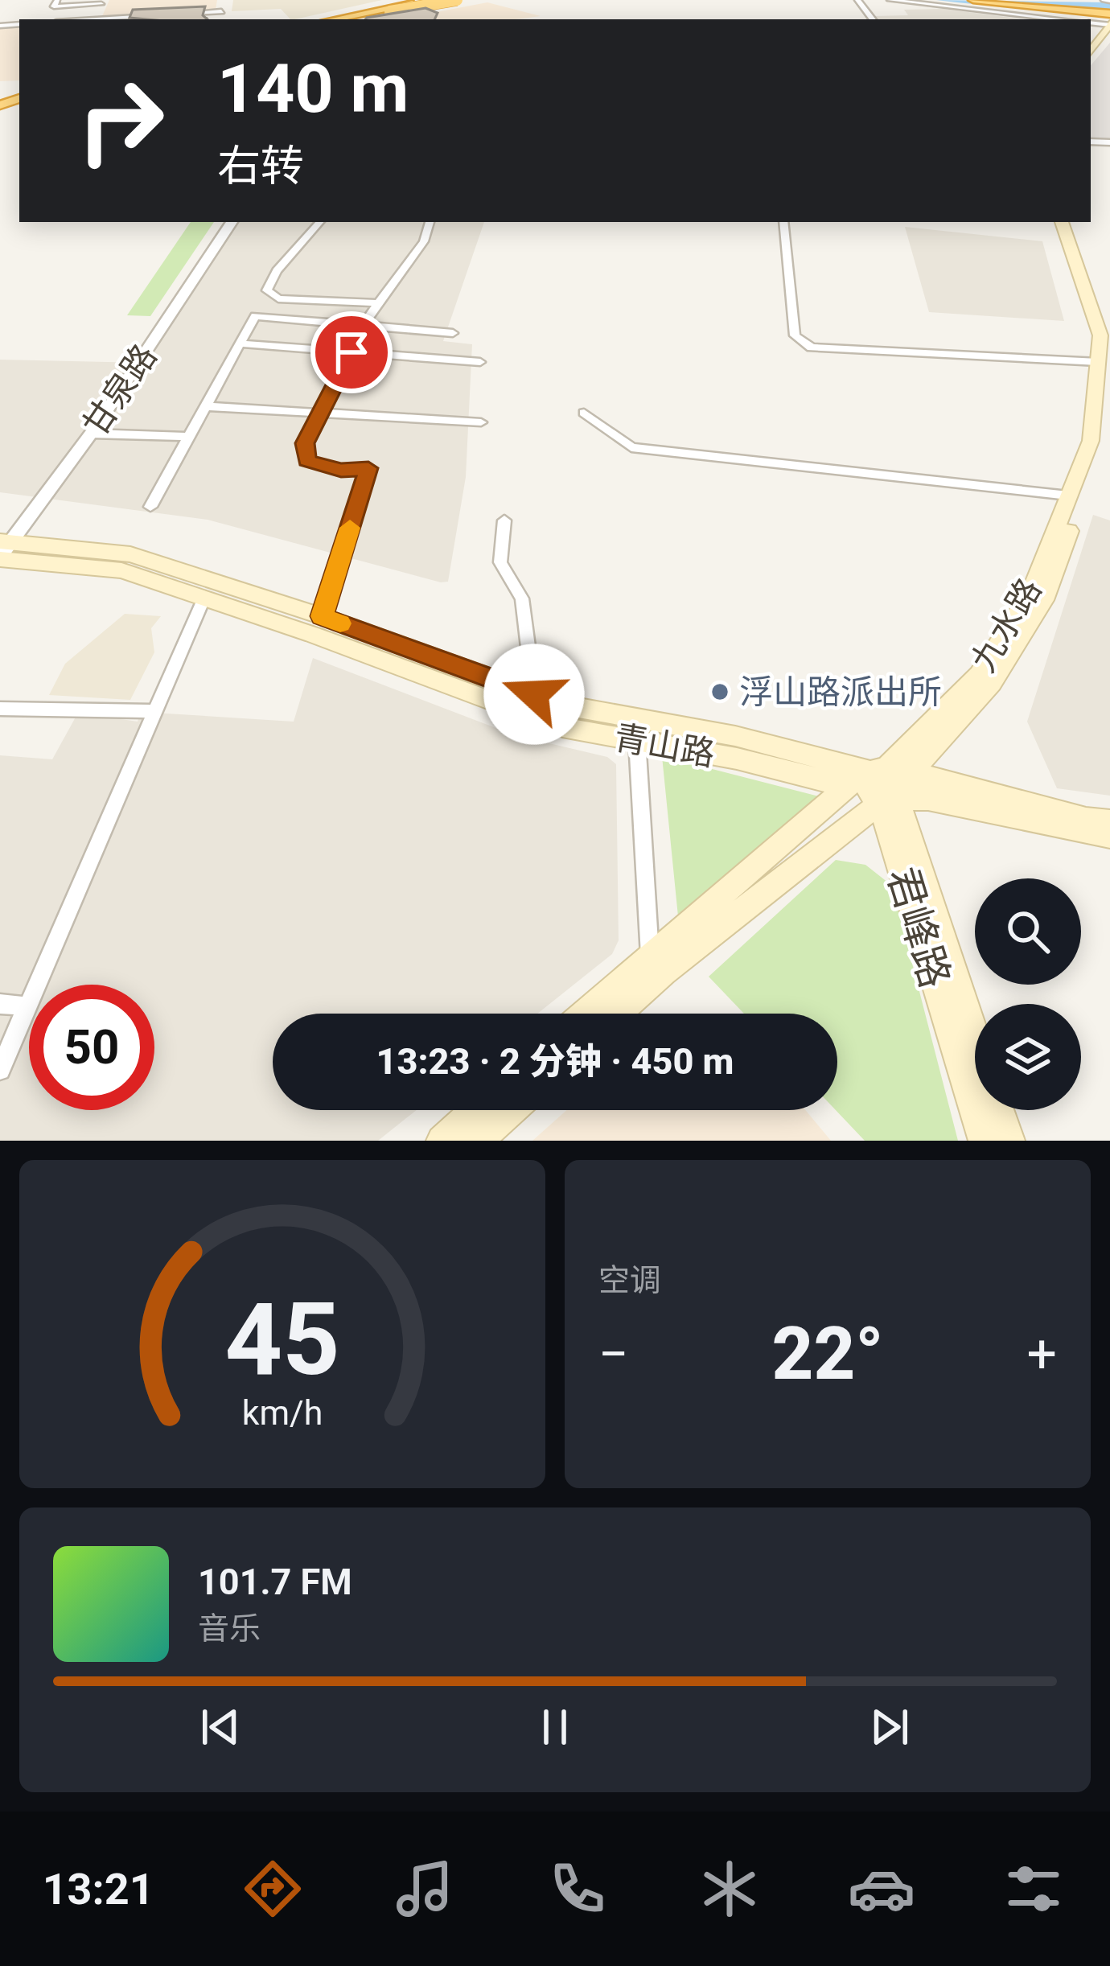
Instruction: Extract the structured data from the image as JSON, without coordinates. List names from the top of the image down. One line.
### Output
{"streets":{"main road":["九水路","青山路","君峰路"],"street":["甘泉路"]},"crossings":[["甘泉路","青山路"],["九水路","青山路"],["九水路","君峰路"],["青山路","君峰路"]],"places":["浮山路派出所"],"page":{"turn":["140 m","右转"],"limit":"50","trip":"13:23 · 2 分钟 · 450 m","tile":"空调","heat":["−","22°","+"],"song":["101.7 FM","音乐"],"tabs":"13:21","gauge":["45","km/h"]}}
